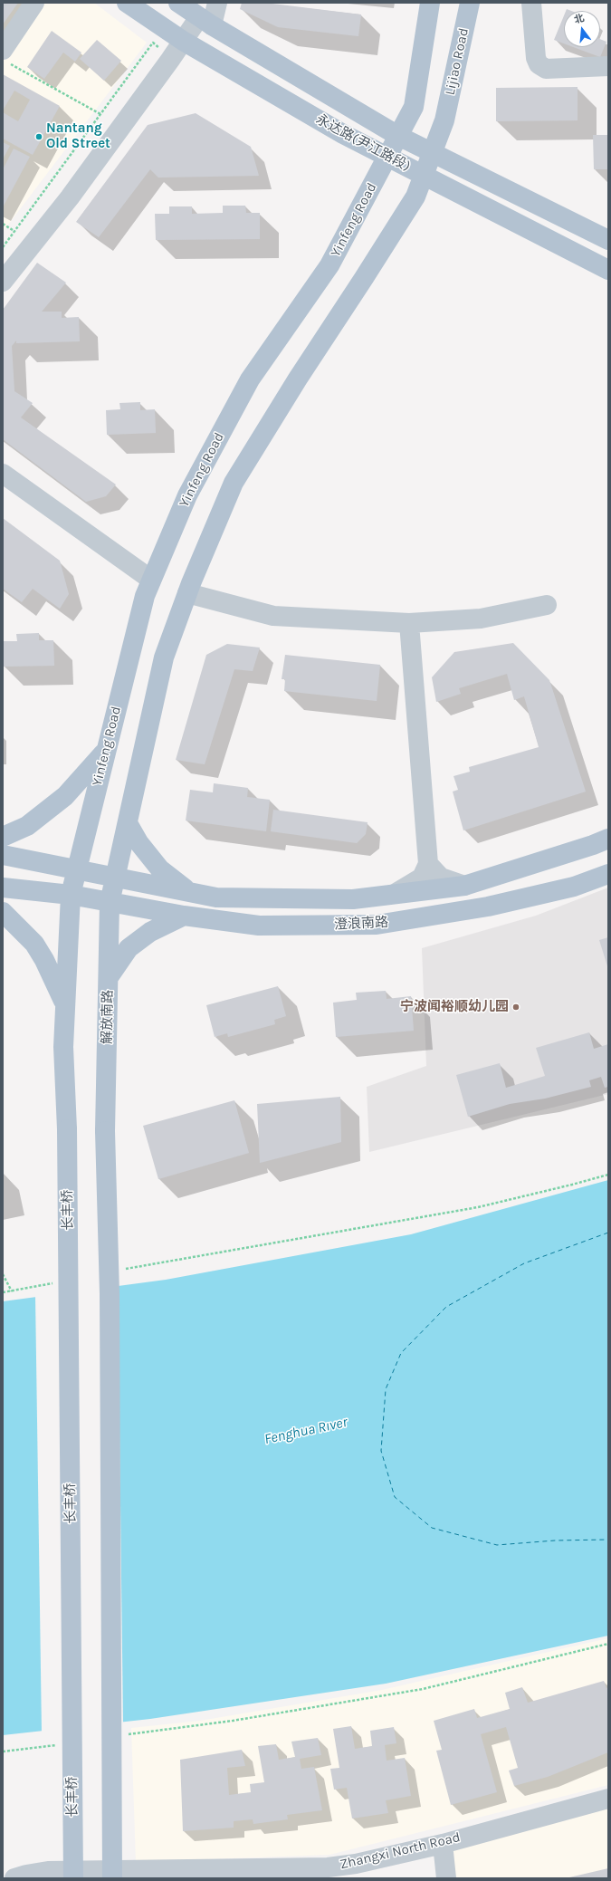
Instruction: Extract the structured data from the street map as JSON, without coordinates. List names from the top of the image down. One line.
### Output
{"streets":{"main road":["Lijiao Road","永达路(尹江路段)","Yinfeng Road","澄浪南路","解放南路","长丰桥"],"street":["Zhangxi North Road"]},"crossings":[["Lijiao Road","永达路(尹江路段)"],["永达路(尹江路段)","Yinfeng Road"],["Yinfeng Road","长丰桥"],["澄浪南路","解放南路"]],"water":["Fenghua Rıver"],"places":["Nantang Old Street","宁波闻裕顺幼儿园"],"north":"top"}
